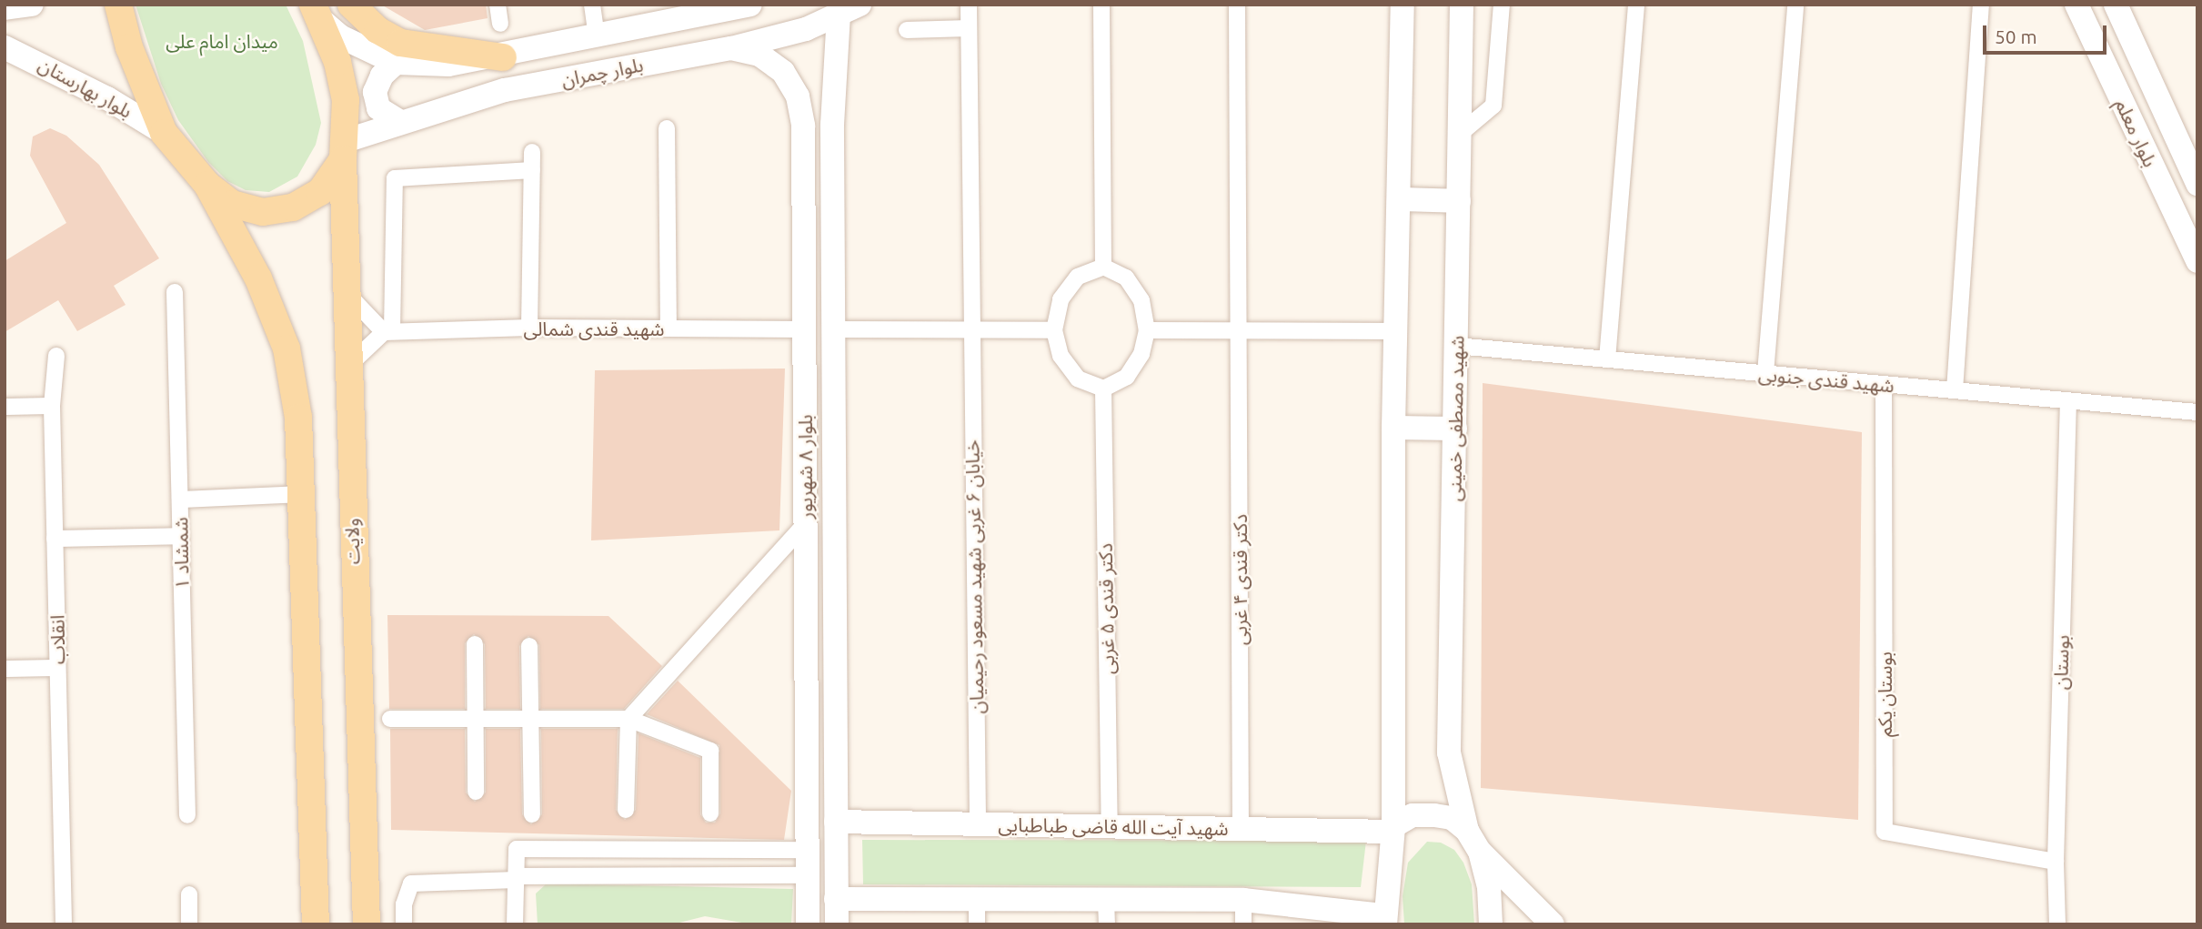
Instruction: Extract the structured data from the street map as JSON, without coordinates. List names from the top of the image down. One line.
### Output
{"streets":{"main road":["بلوار چمران","بلوار بهارستان","بلوار معلم","شهید مصطفی خمینی","بلوار ۸ شهریور","ولایت","شهید آیت الله قاضی طباطبایی"],"street":["شهید قندی شمالی","شهید قندی جنوبی","شمشاد ۱","خیابان ۶ غربی شهید مسعود رحیمیان","دکتر قندی ۴ غربی","دکتر قندی ۵ غربی","انقلاب","بوستان","بوستان یکم"]},"crossings":[["بلوار چمران","بلوار ۸ شهریور"],["بلوار چمران","ولایت"],["شهید قندی شمالی","بلوار ۸ شهریور"],["شهید قندی جنوبی","شهید مصطفی خمینی"],["شهید قندی جنوبی","بوستان"],["شهید قندی جنوبی","بوستان یکم"],["بلوار ۸ شهریور","شهید آیت الله قاضی طباطبایی"],["خیابان ۶ غربی شهید مسعود رحیمیان","شهید آیت الله قاضی طباطبایی"],["دکتر قندی ۴ غربی","شهید آیت الله قاضی طباطبایی"],["دکتر قندی ۵ غربی","شهید آیت الله قاضی طباطبایی"],["بوستان","بوستان یکم"]],"parks":["میدان امام علی"],"scale_bar":"50 m"}
